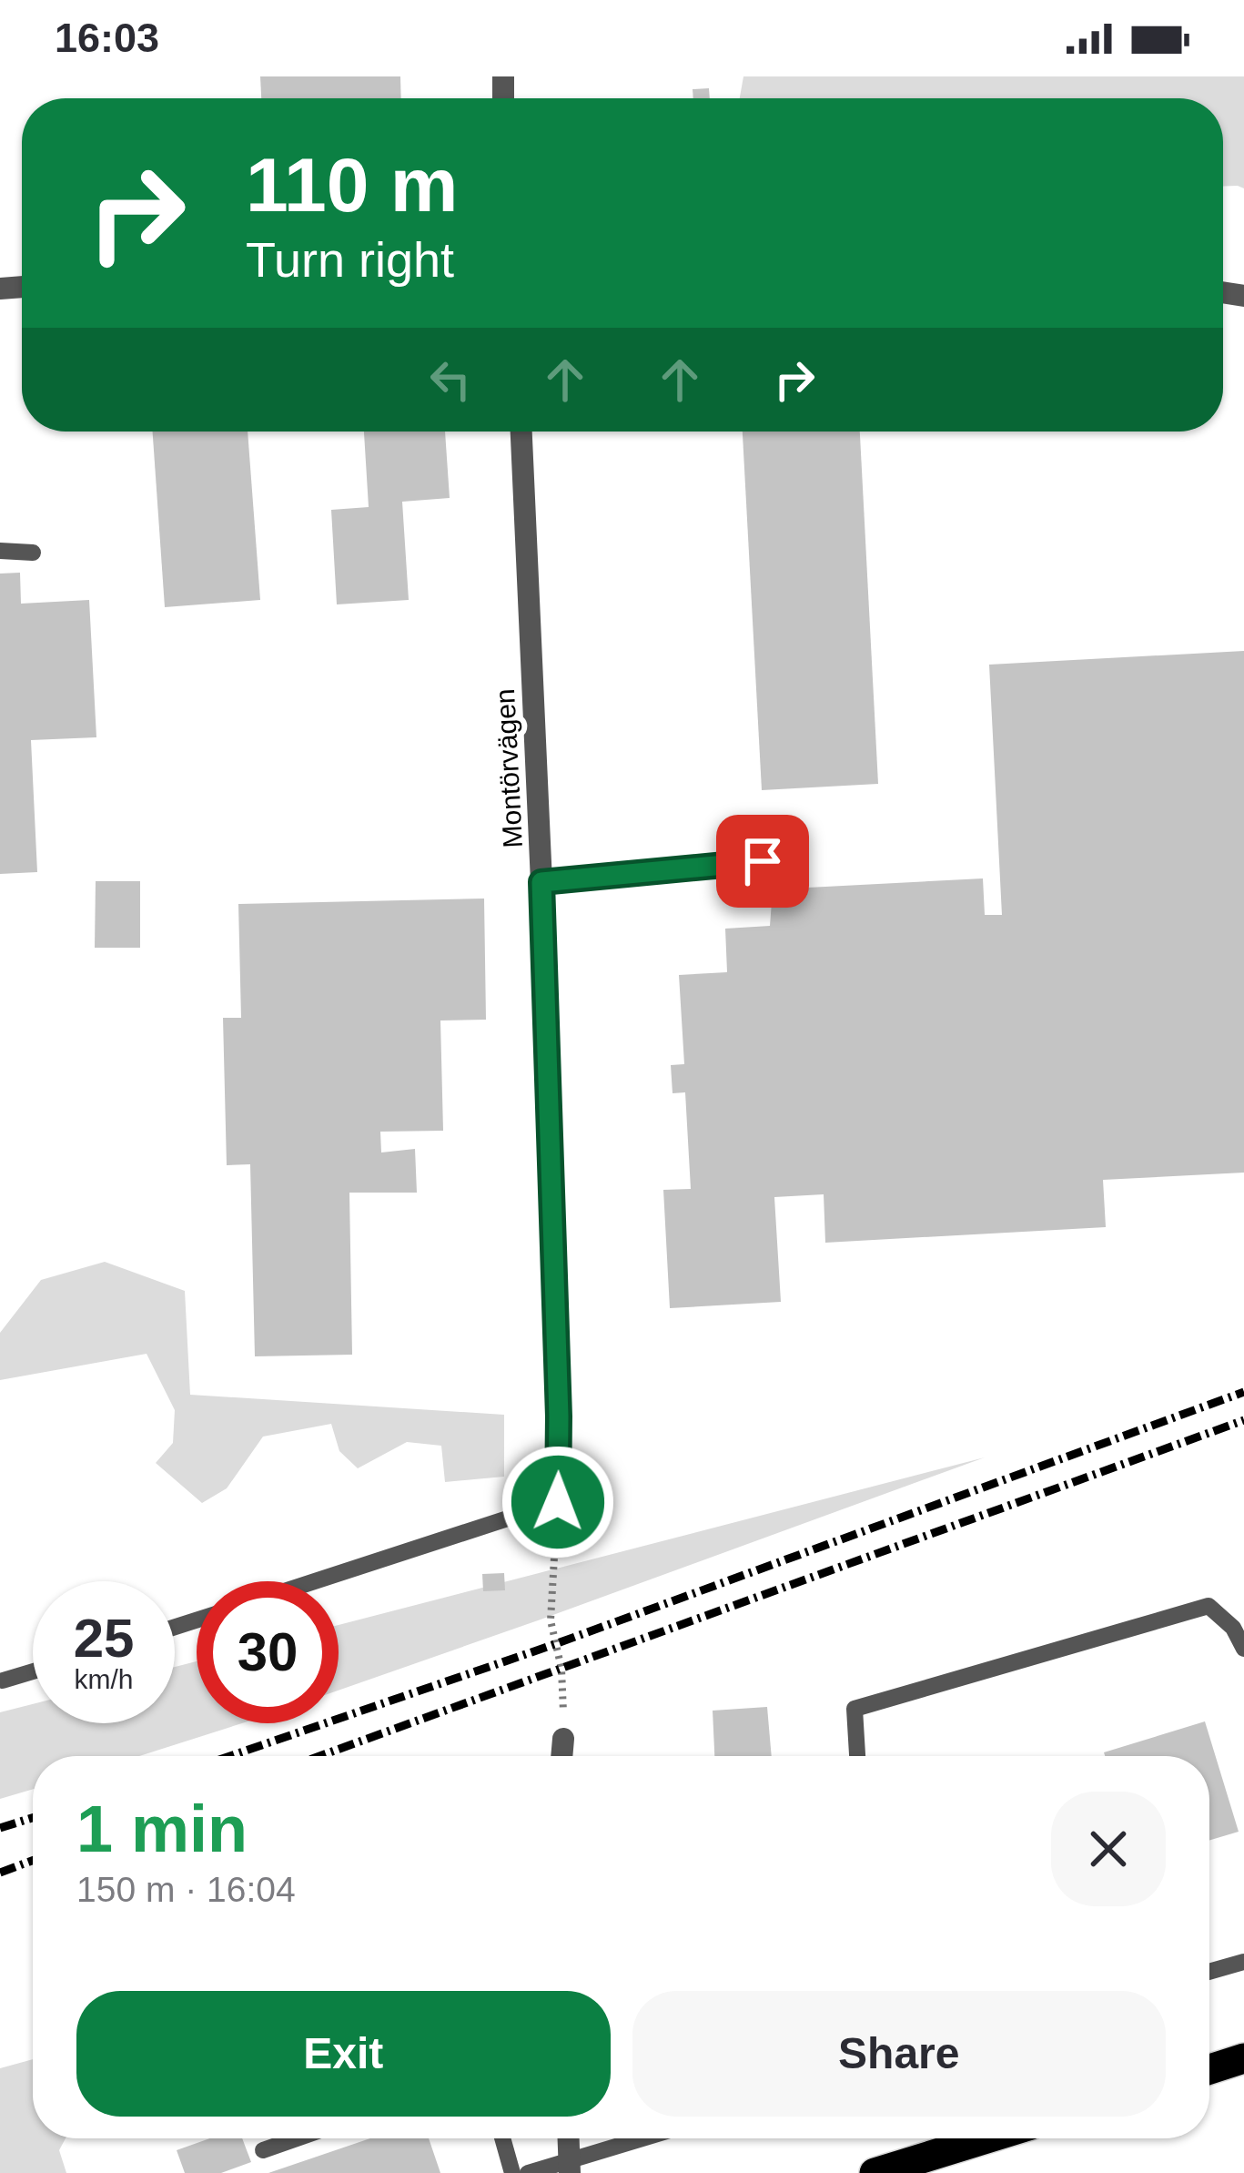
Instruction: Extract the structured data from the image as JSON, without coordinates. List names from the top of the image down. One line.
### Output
{"streets":{"street":["Montörvägen"]},"page":{"status":"16:03","turn":["110 m","Turn right"],"speed":"25 km/h","limit":"30","heading":["1 min","150 m · 16:04"],"buttons":["Exit","Share"]}}
